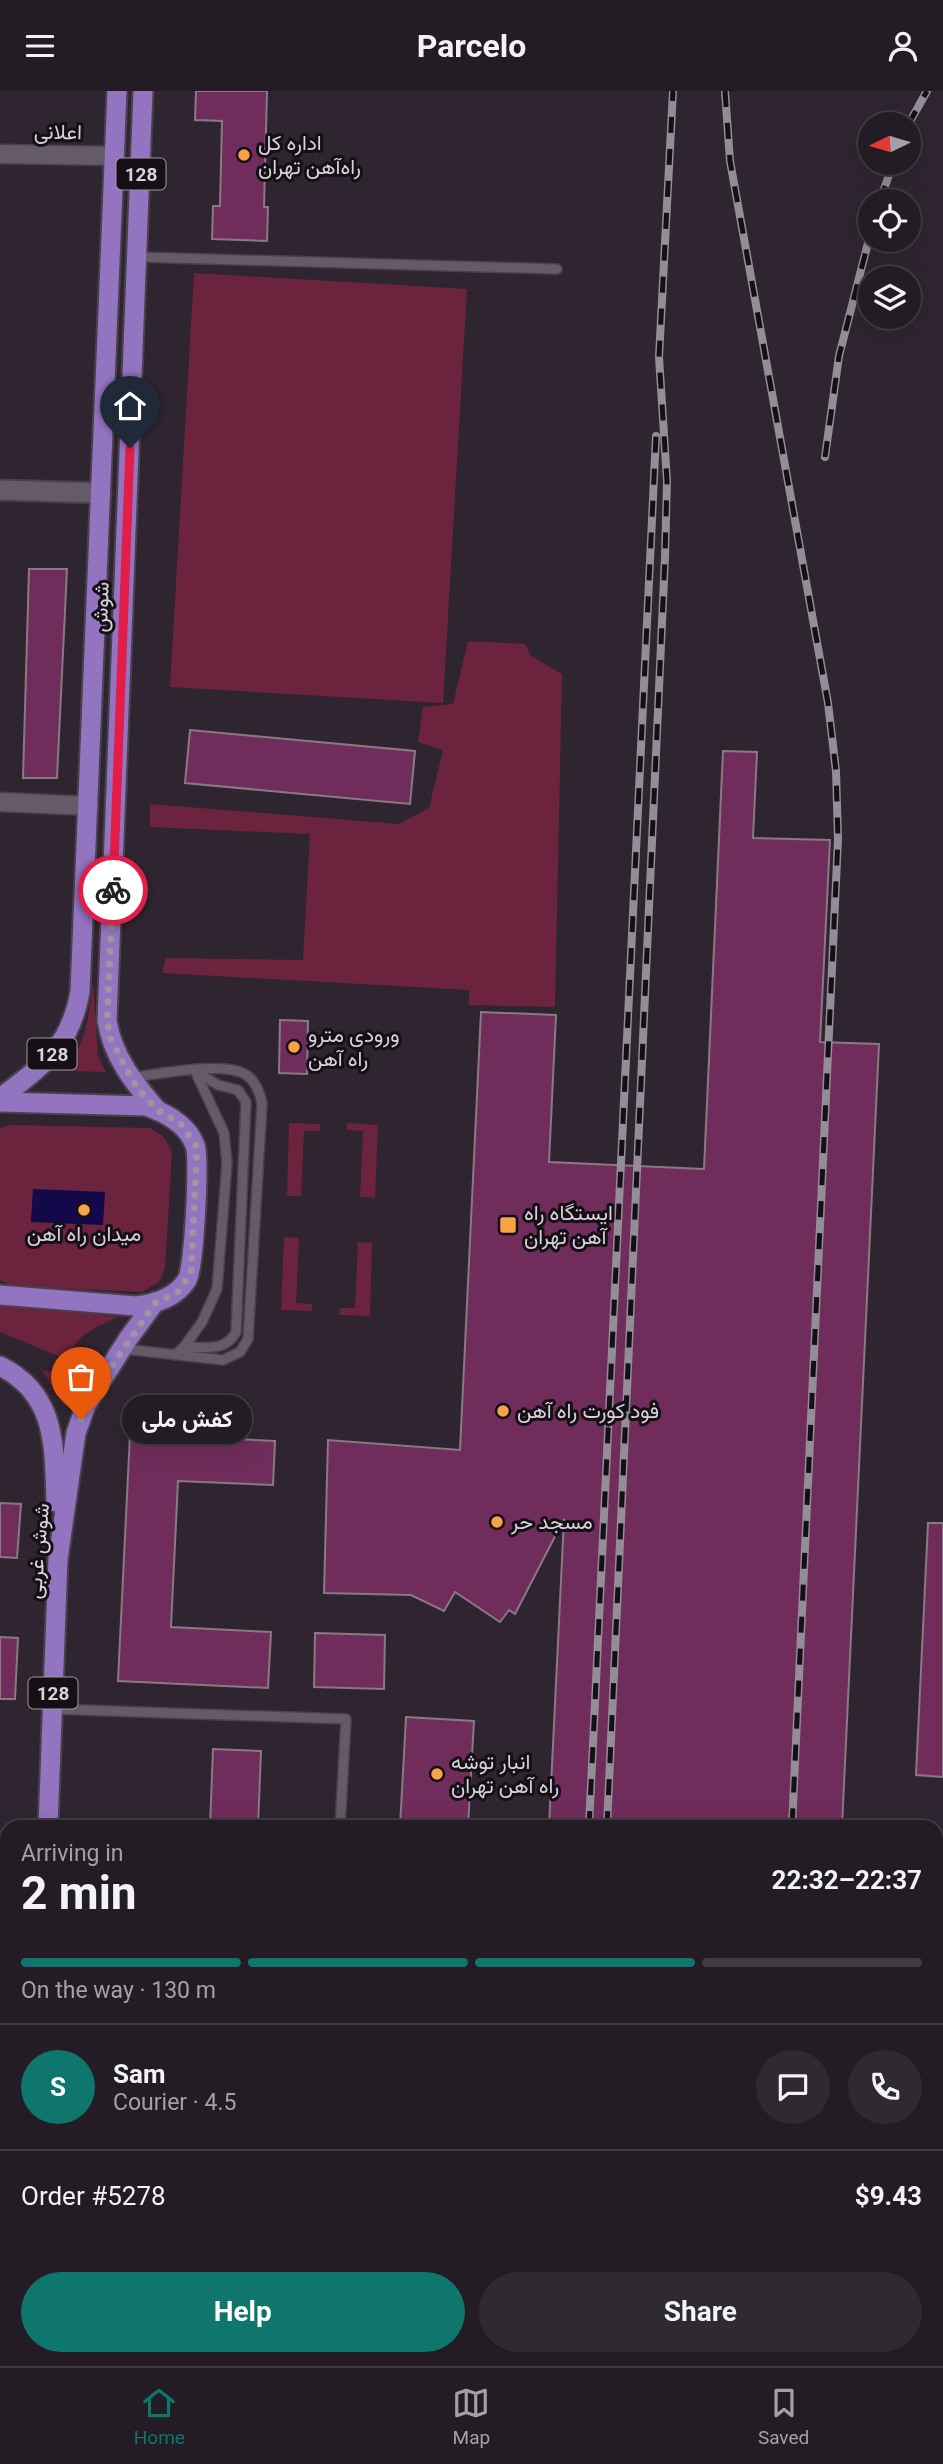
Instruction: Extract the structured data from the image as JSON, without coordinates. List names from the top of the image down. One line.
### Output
{"streets":{"main road":["128","شوش","شوش غربی"],"street":["اعلانی"]},"crossings":[["اعلانی","شوش"]],"places":{"other":["اداره کل راه‌آهن تهران","ورودی مترو راه آهن","میدان راه آهن","فود کورت راه آهن","کفش ملی","مسجد حر","انبار توشه راه آهن تهران"],"transit":["ایستگاه راه آهن تهران"]},"north":"left","page":{"header":"Parcelo","bubble":"کفش ملی","heading":["2 min","Arriving in","22:32–22:37"],"panel":["Sam","Courier · 4.5","Order #5278","$9.43"],"bar":"On the way · 130 m","round":"S","buttons":["Help","Share"],"tabs":["Home","Map","Saved"]}}
